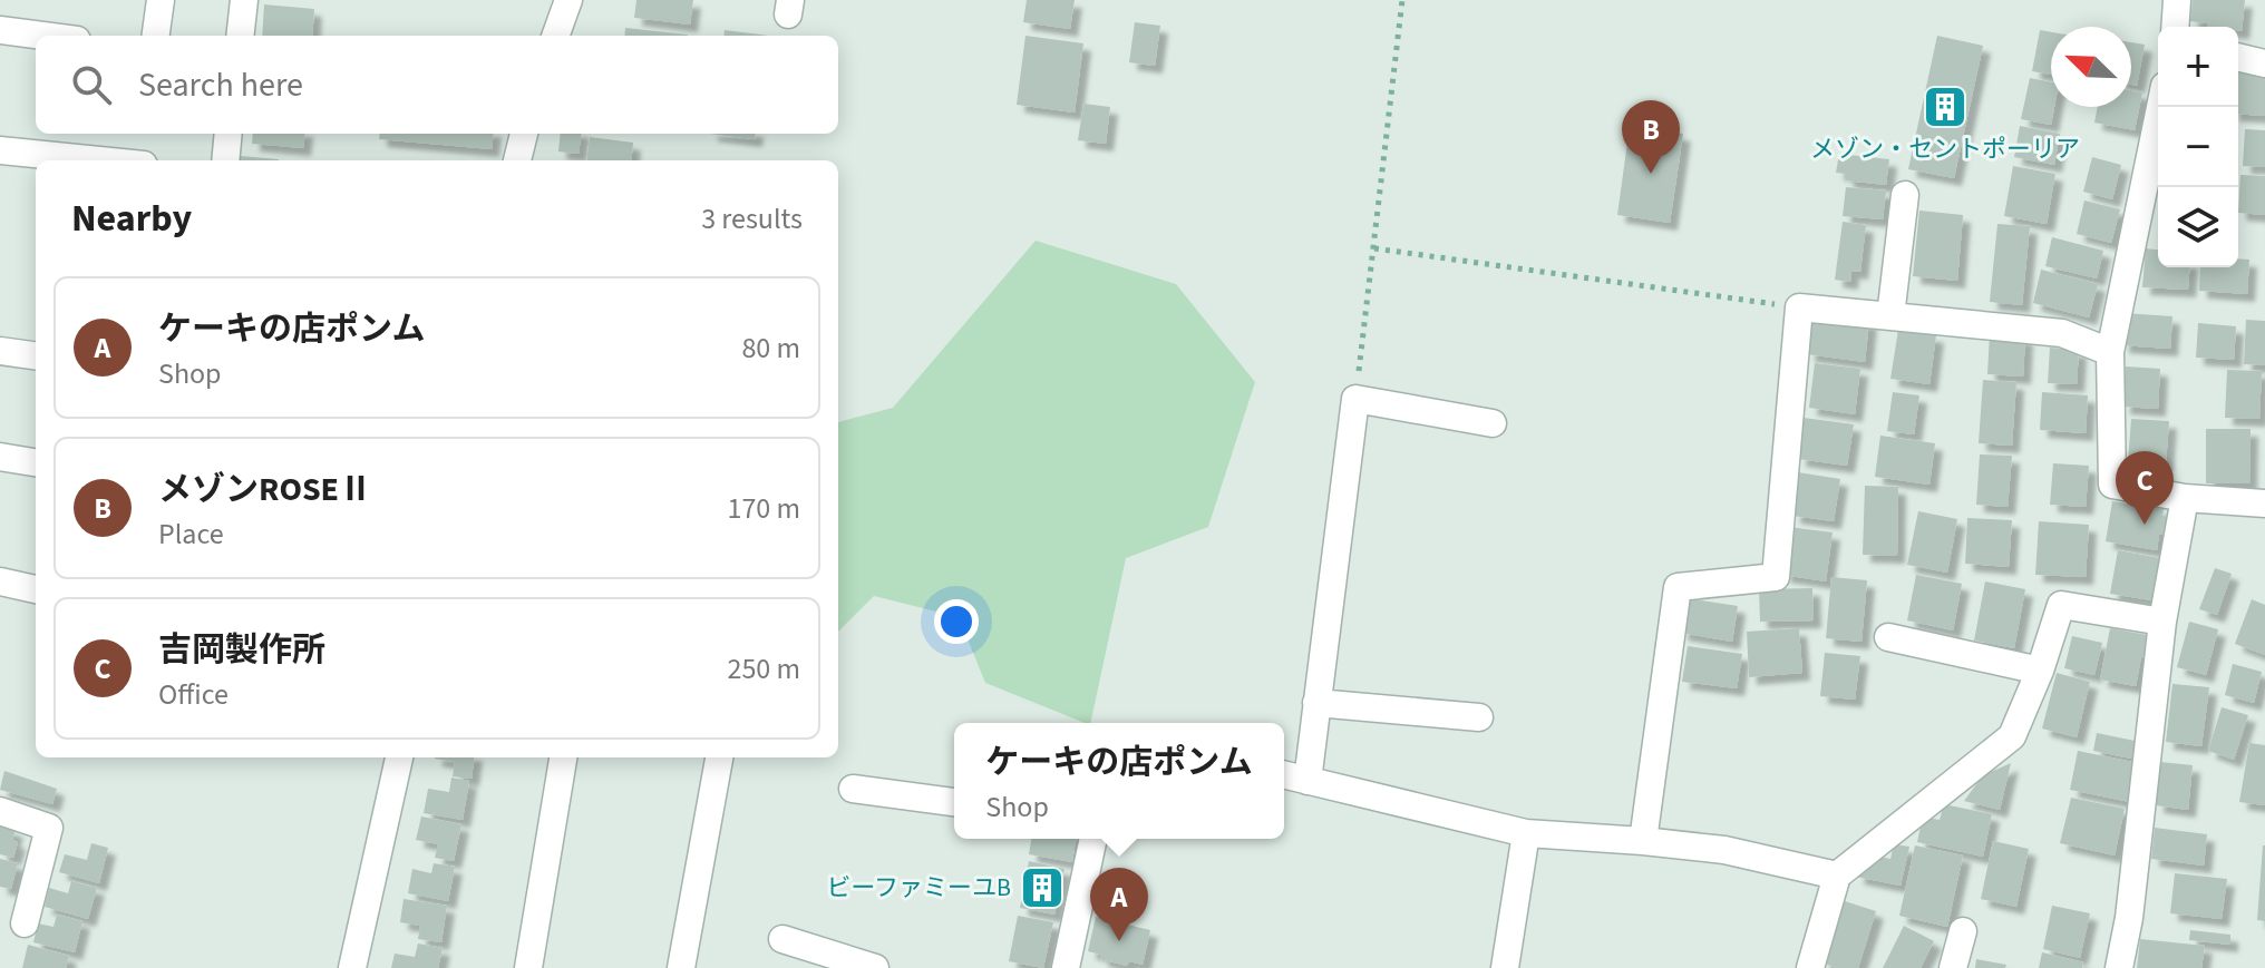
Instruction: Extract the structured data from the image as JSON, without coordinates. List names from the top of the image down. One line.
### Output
{"places":{"building":["メゾン・セントポーリア","ビーファミーユB"]},"north":"top left","page":{"map_buttons":["+","−"],"search":"Search here","pins":["B","C","A"],"heading":["Nearby","3 results"],"list":[{"mark":"A","name":"ケーキの店ポンム","note":"Shop","value":"80 m"},{"mark":"B","name":"メゾンROSEⅡ","note":"Place","value":"170 m"},{"mark":"C","name":"吉岡製作所","note":"Office","value":"250 m"}],"popup":["ケーキの店ポンム","Shop"]}}
